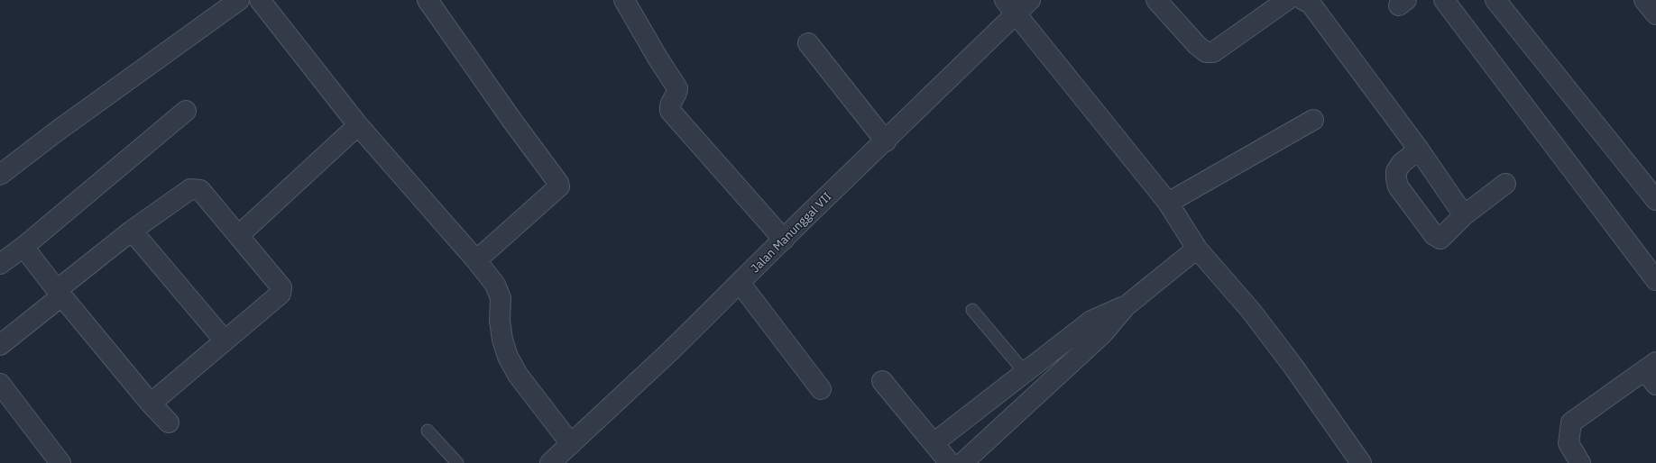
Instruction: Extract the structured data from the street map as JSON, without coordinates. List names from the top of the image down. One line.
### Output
{"streets":{"street":["Jalan Manunggal VII"]}}
